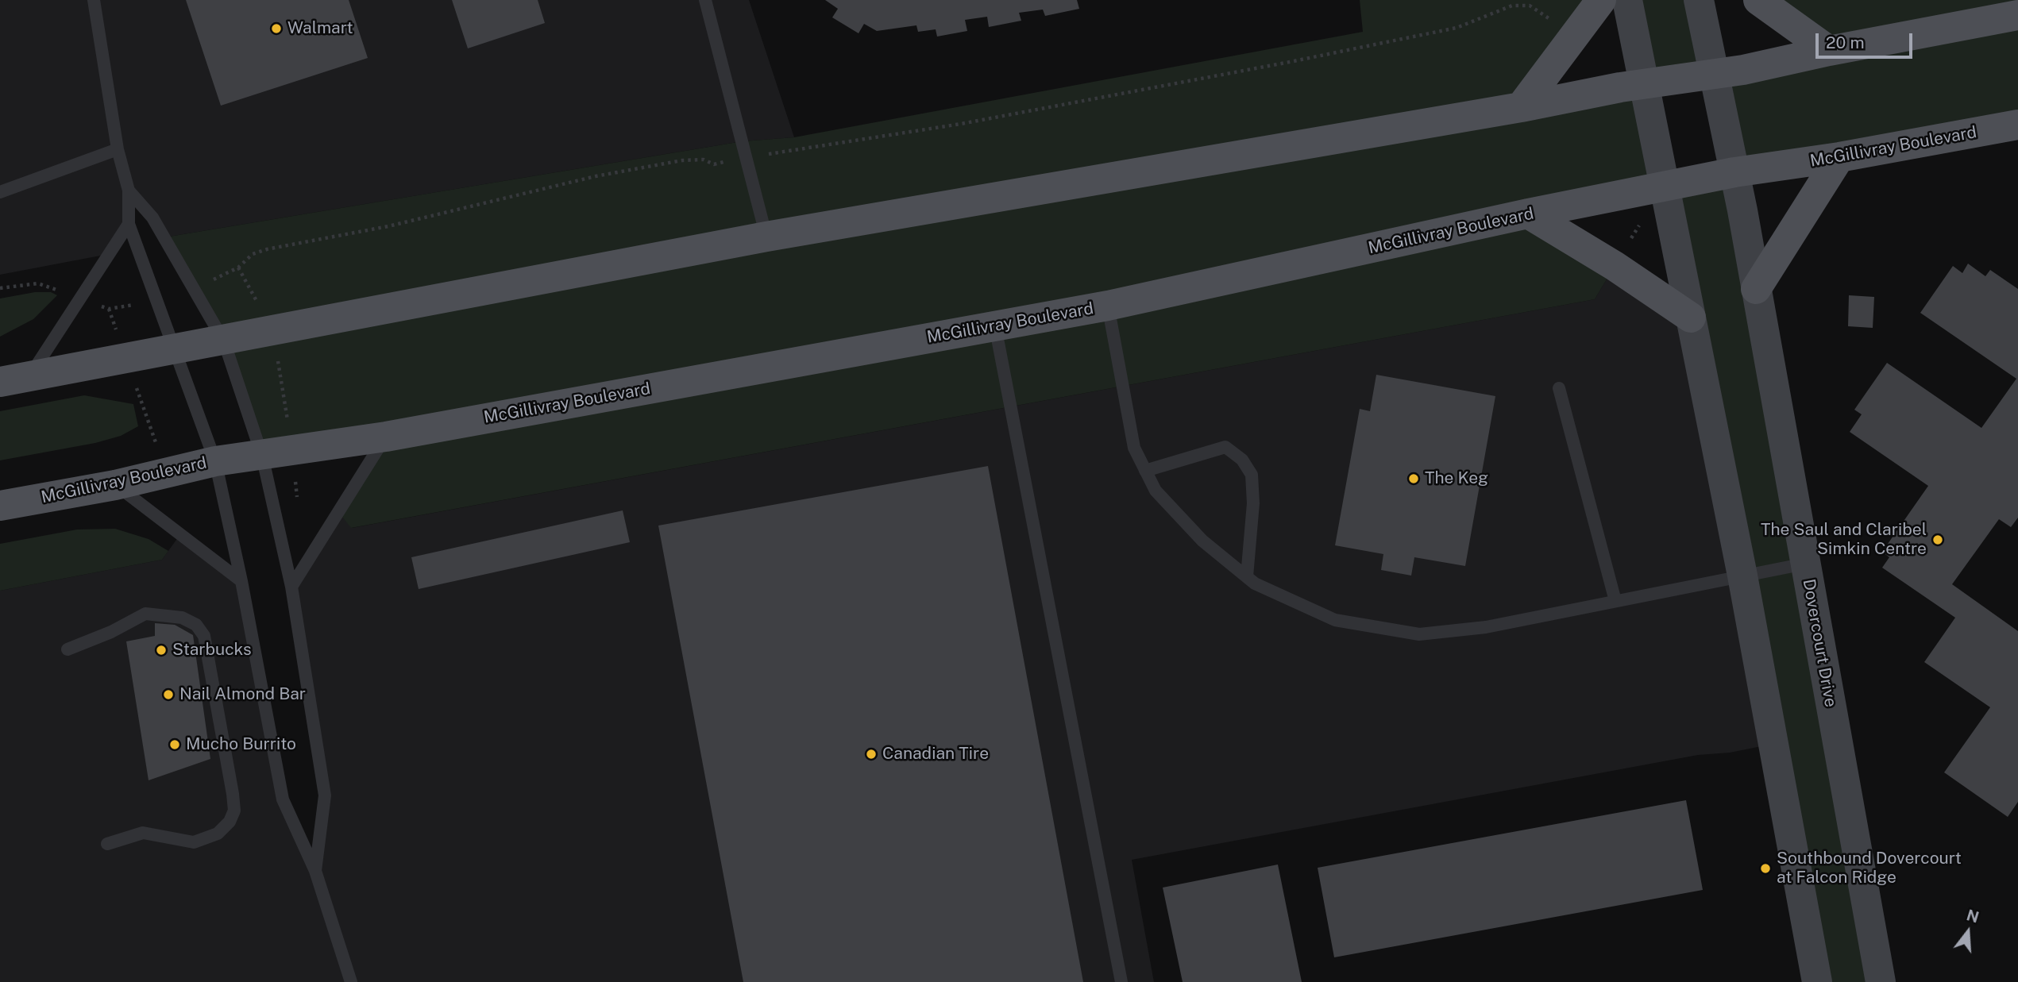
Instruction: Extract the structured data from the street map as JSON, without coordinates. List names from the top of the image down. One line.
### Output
{"streets":{"main road":["McGillivray Boulevard"],"street":["Dovercourt Drive"]},"crossings":[["McGillivray Boulevard","Dovercourt Drive"]],"places":["Walmart","The Keg","The Saul and Claribel Simkin Centre","Starbucks","Nail Almond Bar","Mucho Burrito","Canadian Tire","Southbound Dovercourt at Falcon Ridge"],"scale_bar":"20 m","north":"top"}
